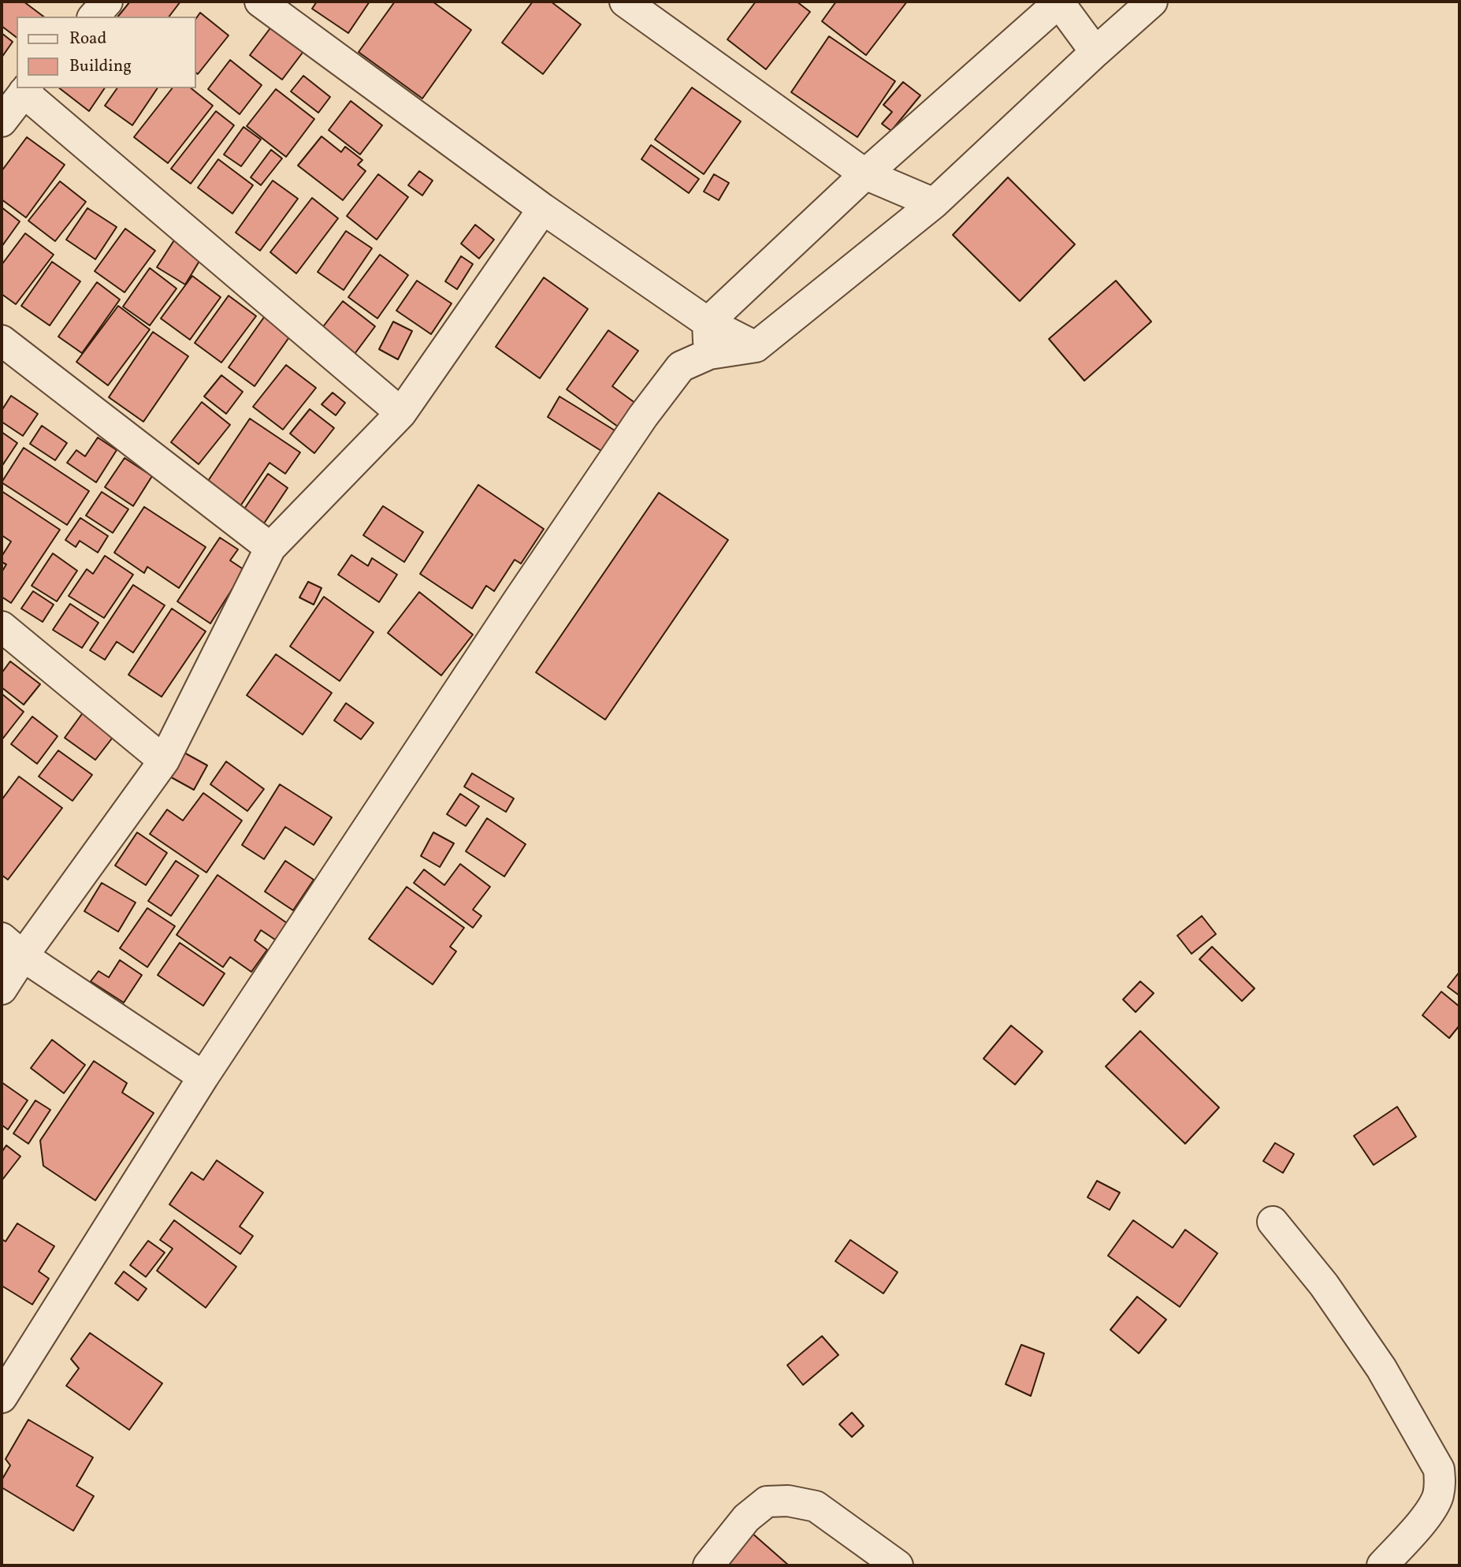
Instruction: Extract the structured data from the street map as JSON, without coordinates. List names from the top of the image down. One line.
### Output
{"legend":["Road","Building"]}
